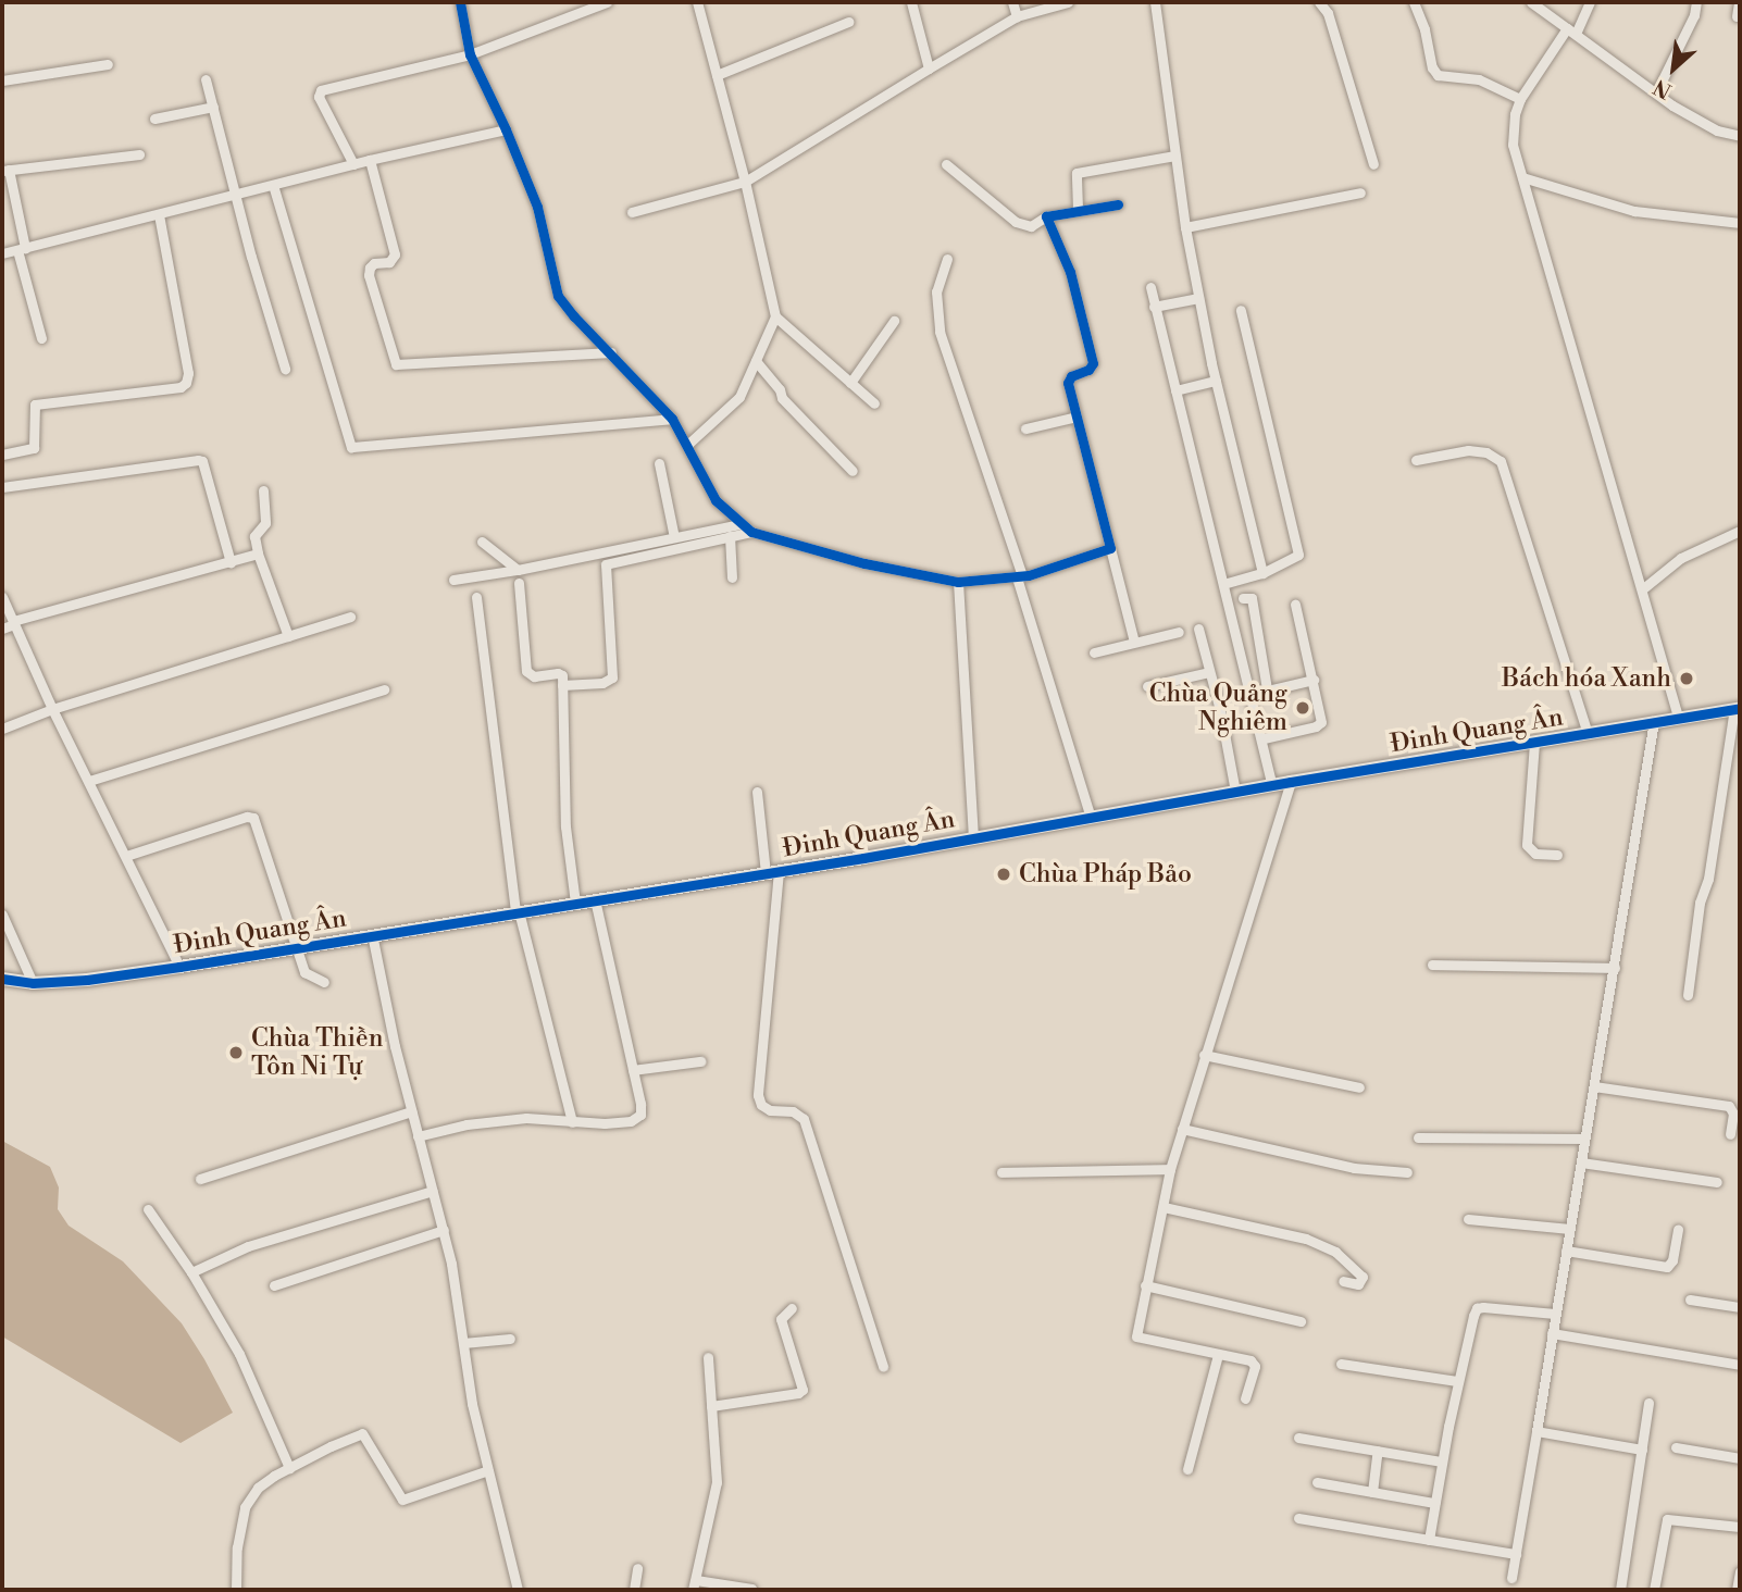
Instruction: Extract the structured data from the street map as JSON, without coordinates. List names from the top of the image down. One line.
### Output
{"streets":{"street":["Đinh Quang Ân"]},"places":["Bách hóa Xanh","Chùa Quảng Nghiêm","Chùa Pháp Bảo","Chùa Thiền Tôn Ni Tự"],"north":"bottom left"}
